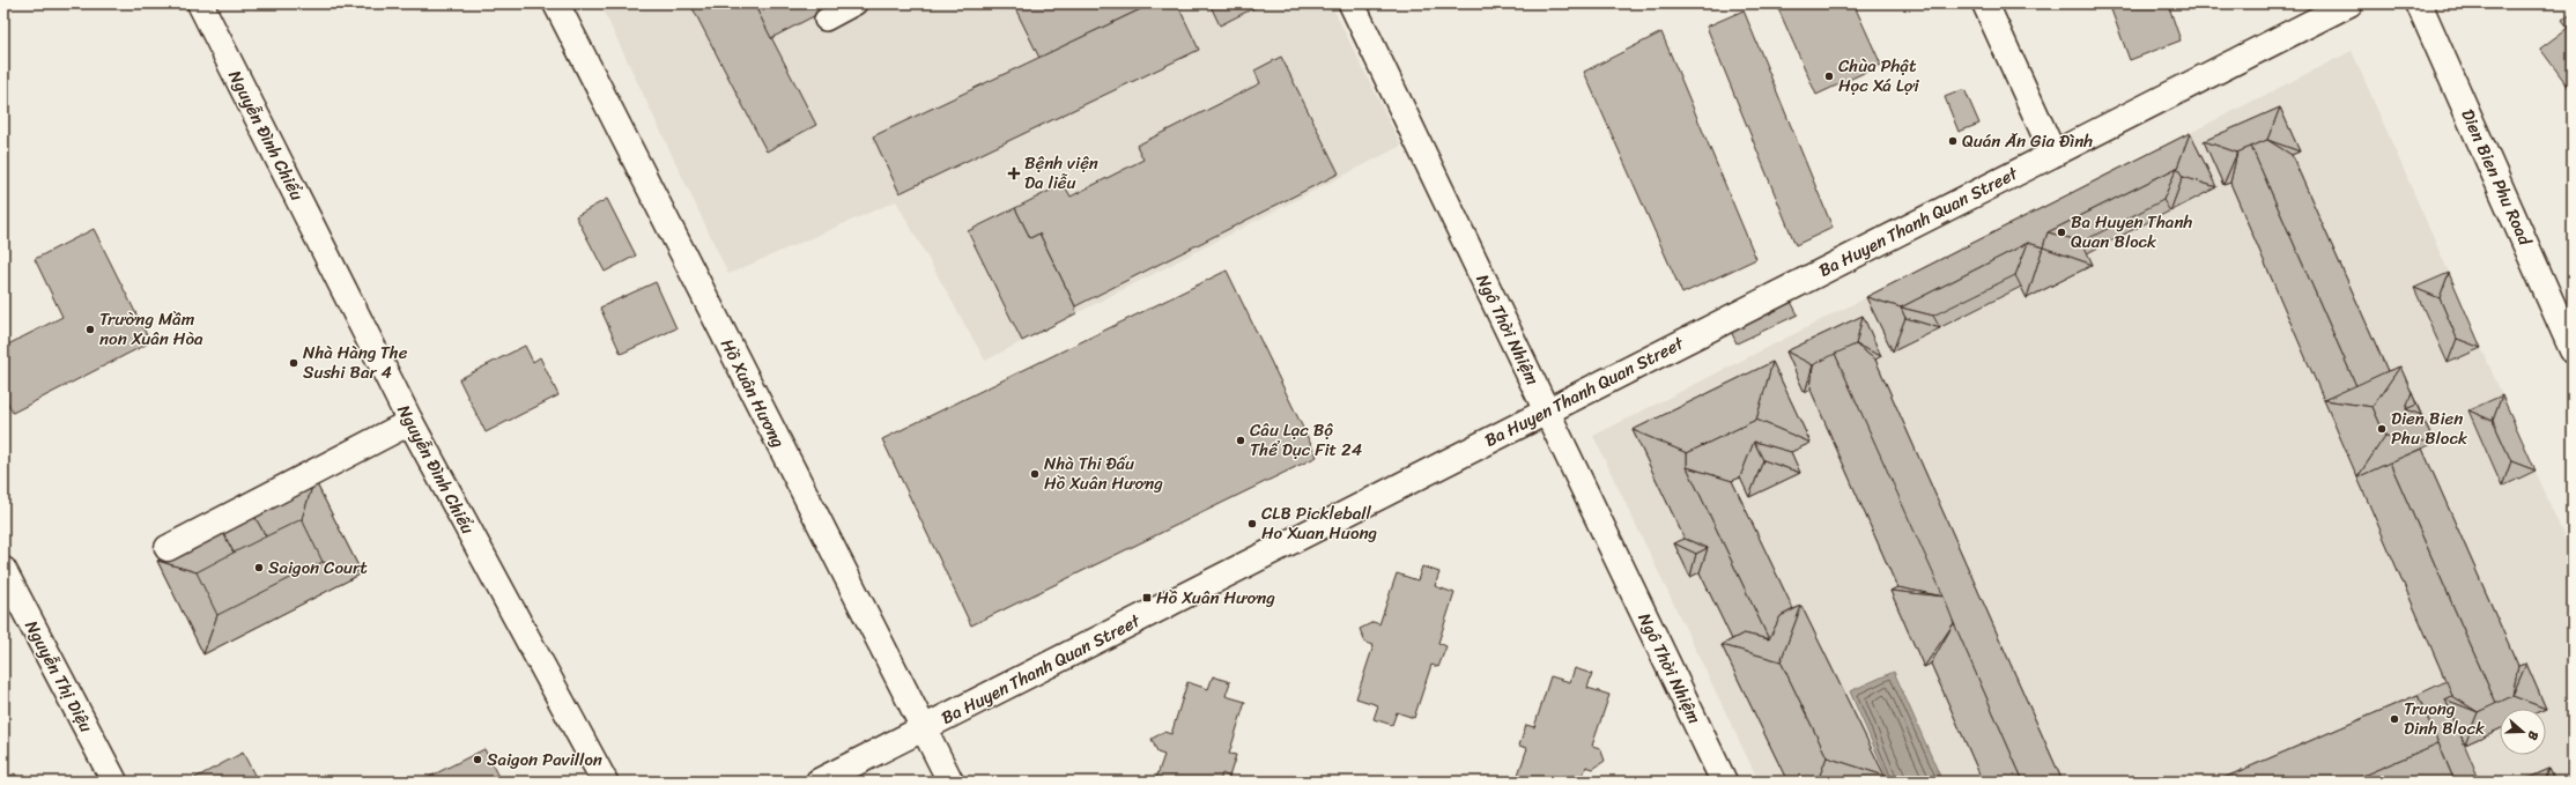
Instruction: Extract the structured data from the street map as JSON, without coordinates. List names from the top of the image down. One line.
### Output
{"streets":{"street":["Nguyễn Đình Chiểu","Dien Bien Phu Road","Ba Huyen Thanh Quan Street","Ngô Thời Nhiệm","Hồ Xuân Hương","Nguyễn Thị Diệu"]},"crossings":[["Ba Huyen Thanh Quan Street","Ngô Thời Nhiệm"],["Ba Huyen Thanh Quan Street","Hồ Xuân Hương"]],"places":{"other":["Chùa Phật Học Xá Lợi","Quán Ăn Gia Đình","Ba Huyen Thanh Quan Block","Trường Mầm non Xuân Hòa","Nhà Hàng The Sushi Bar 4","Dien Bien Phu Block","Câu Lạc Bộ Thể Dục Fit 24","Nhà Thi Đấu Hồ Xuân Hương","CLB Pickleball Ho Xuan Huong","Saigon Court","Truong Dinh Block","Saigon Pavillon"],"health":["Bệnh viện Da liễu"],"transit":["Hồ Xuân Hương"]},"north":"right"}
